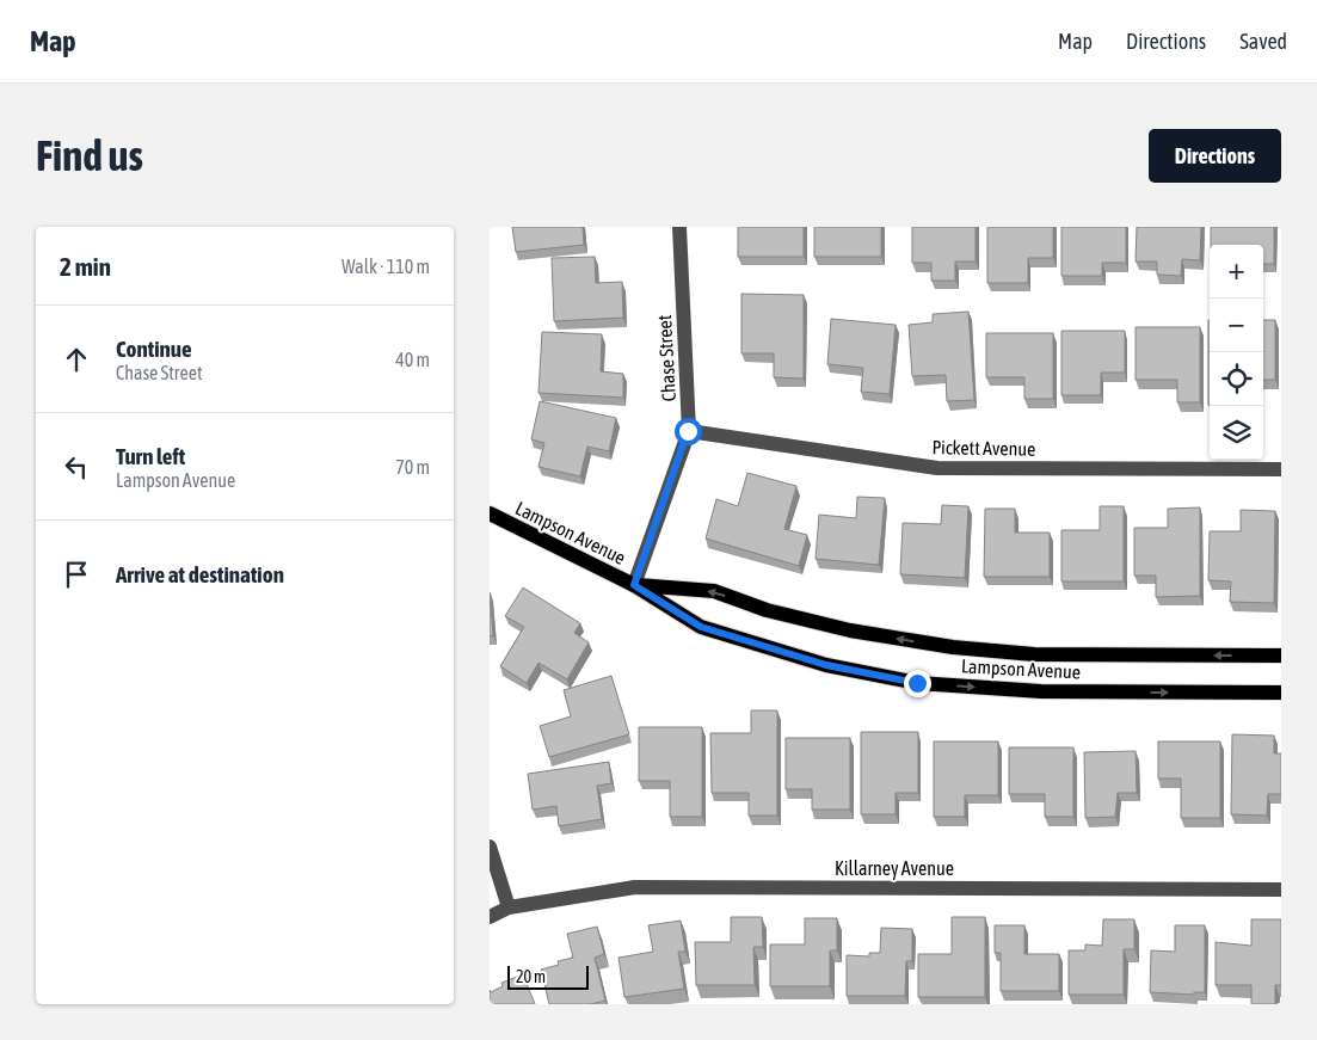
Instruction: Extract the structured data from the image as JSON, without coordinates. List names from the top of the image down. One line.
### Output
{"streets":{"main road":["Lampson Avenue"],"street":["Chase Street","Pickett Avenue","Killarney Avenue"]},"crossings":[["Chase Street","Pickett Avenue"],["Chase Street","Lampson Avenue"]],"scale_bar":"20 m","page":{"header":"Map","nav":["Map","Directions","Saved"],"buttons":"Directions","title":"Find us","heading":["2 min","Walk · 110 m"],"map_buttons":["+","−"],"list":[["Continue","Chase Street","40 m"],["Turn left","Lampson Avenue","70 m"],"Arrive at destination"],"scale":"20 m"}}
